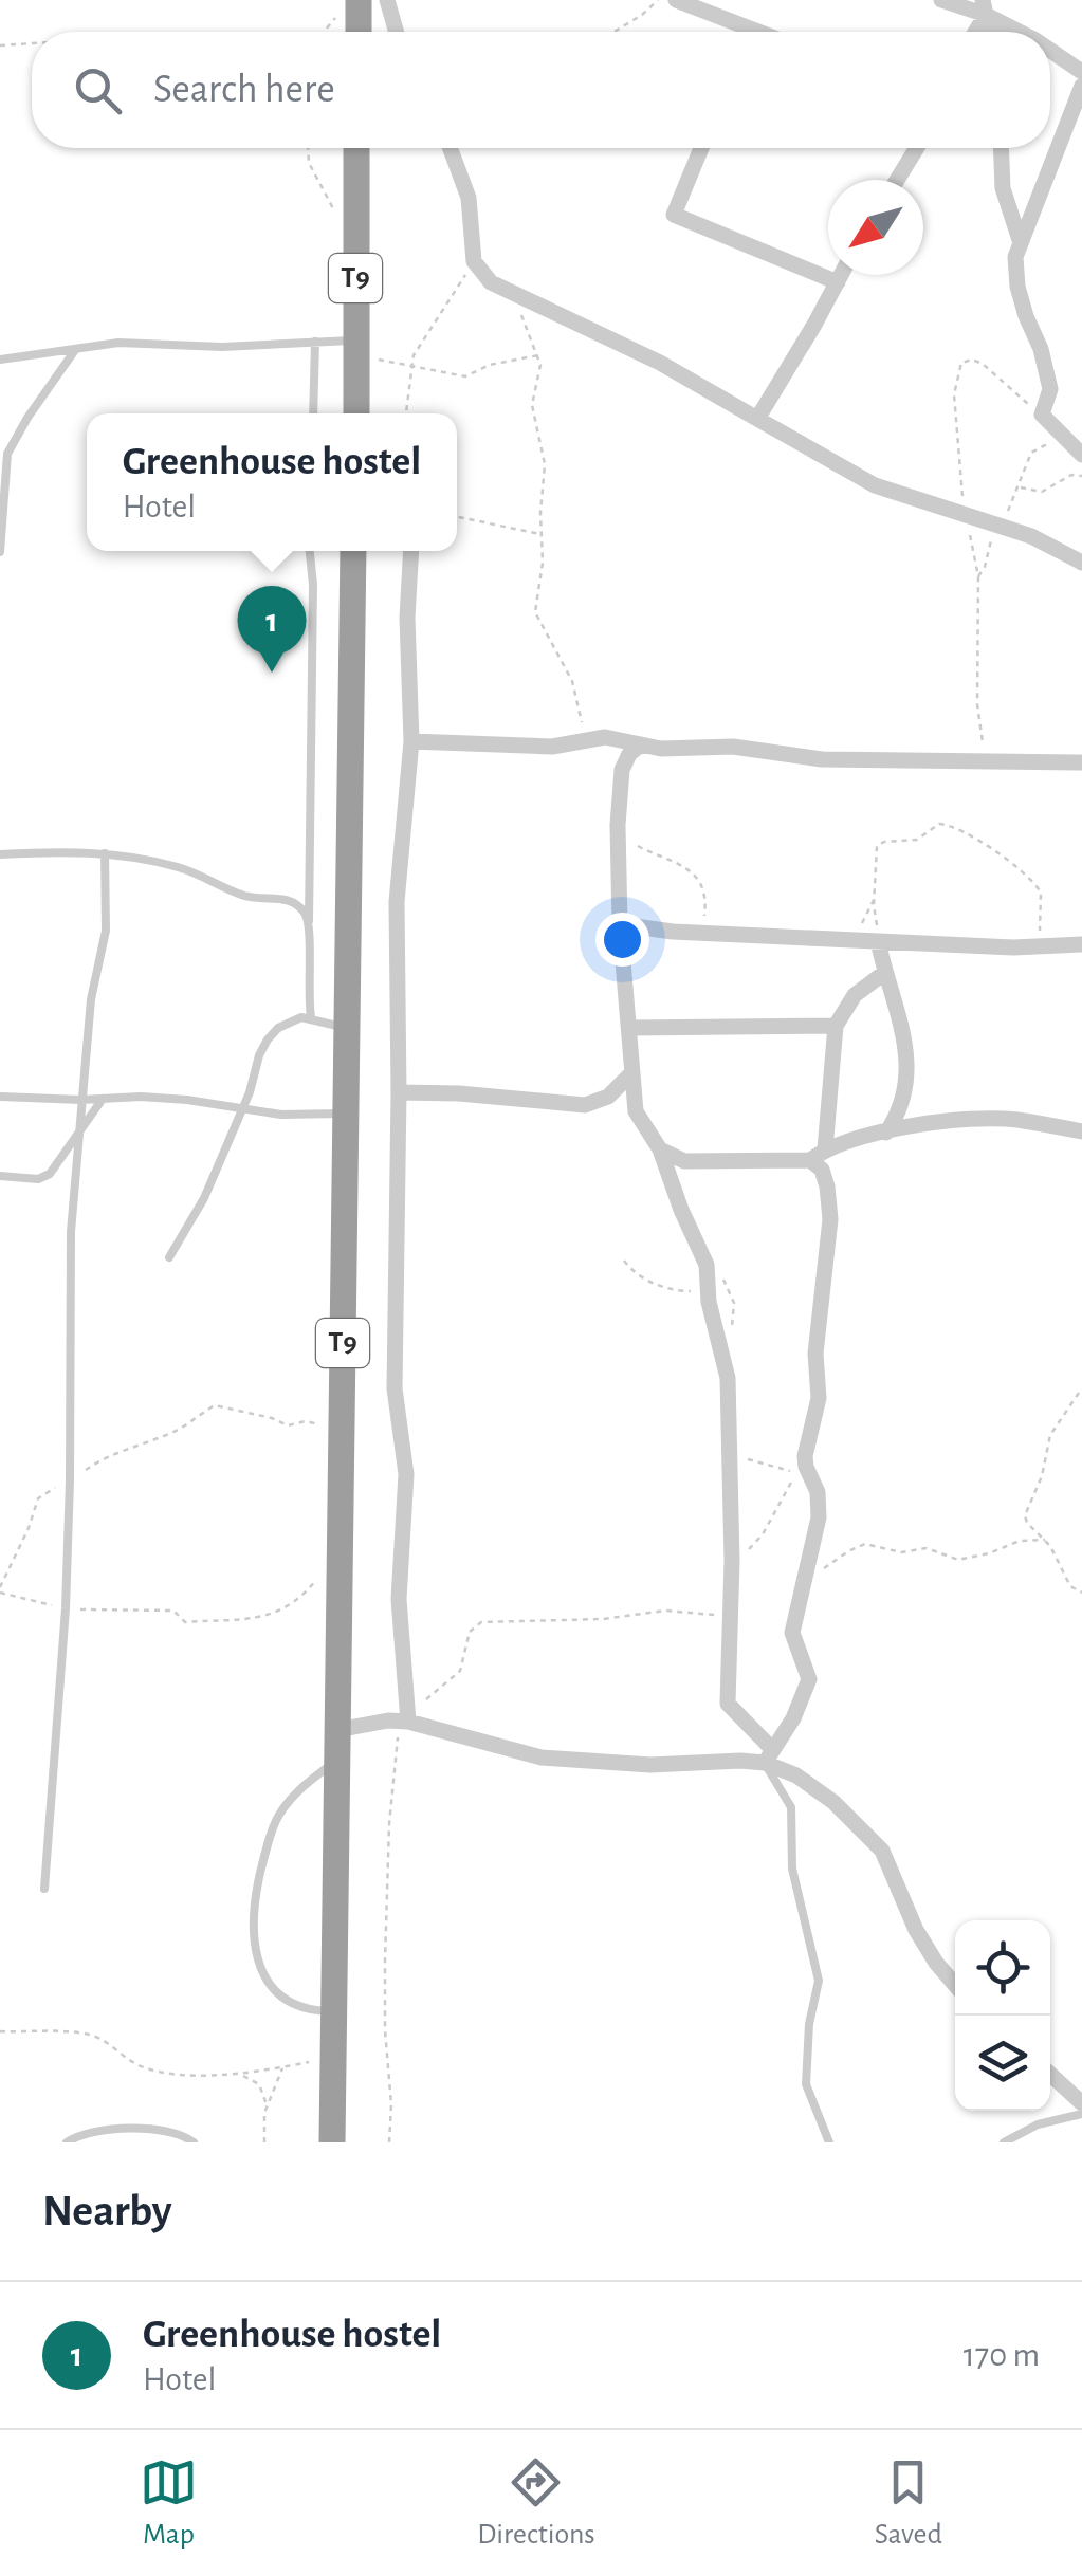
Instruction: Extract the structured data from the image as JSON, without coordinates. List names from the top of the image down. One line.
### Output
{"streets":{"highway":["T9"]},"north":"bottom left","page":{"search":"Search here","popup":["Greenhouse hostel","Hotel"],"pins":"1","heading":"Nearby","list":[{"mark":"1","name":"Greenhouse hostel","note":"Hotel","value":"170 m"}],"nav":["Map","Directions","Saved"]}}
